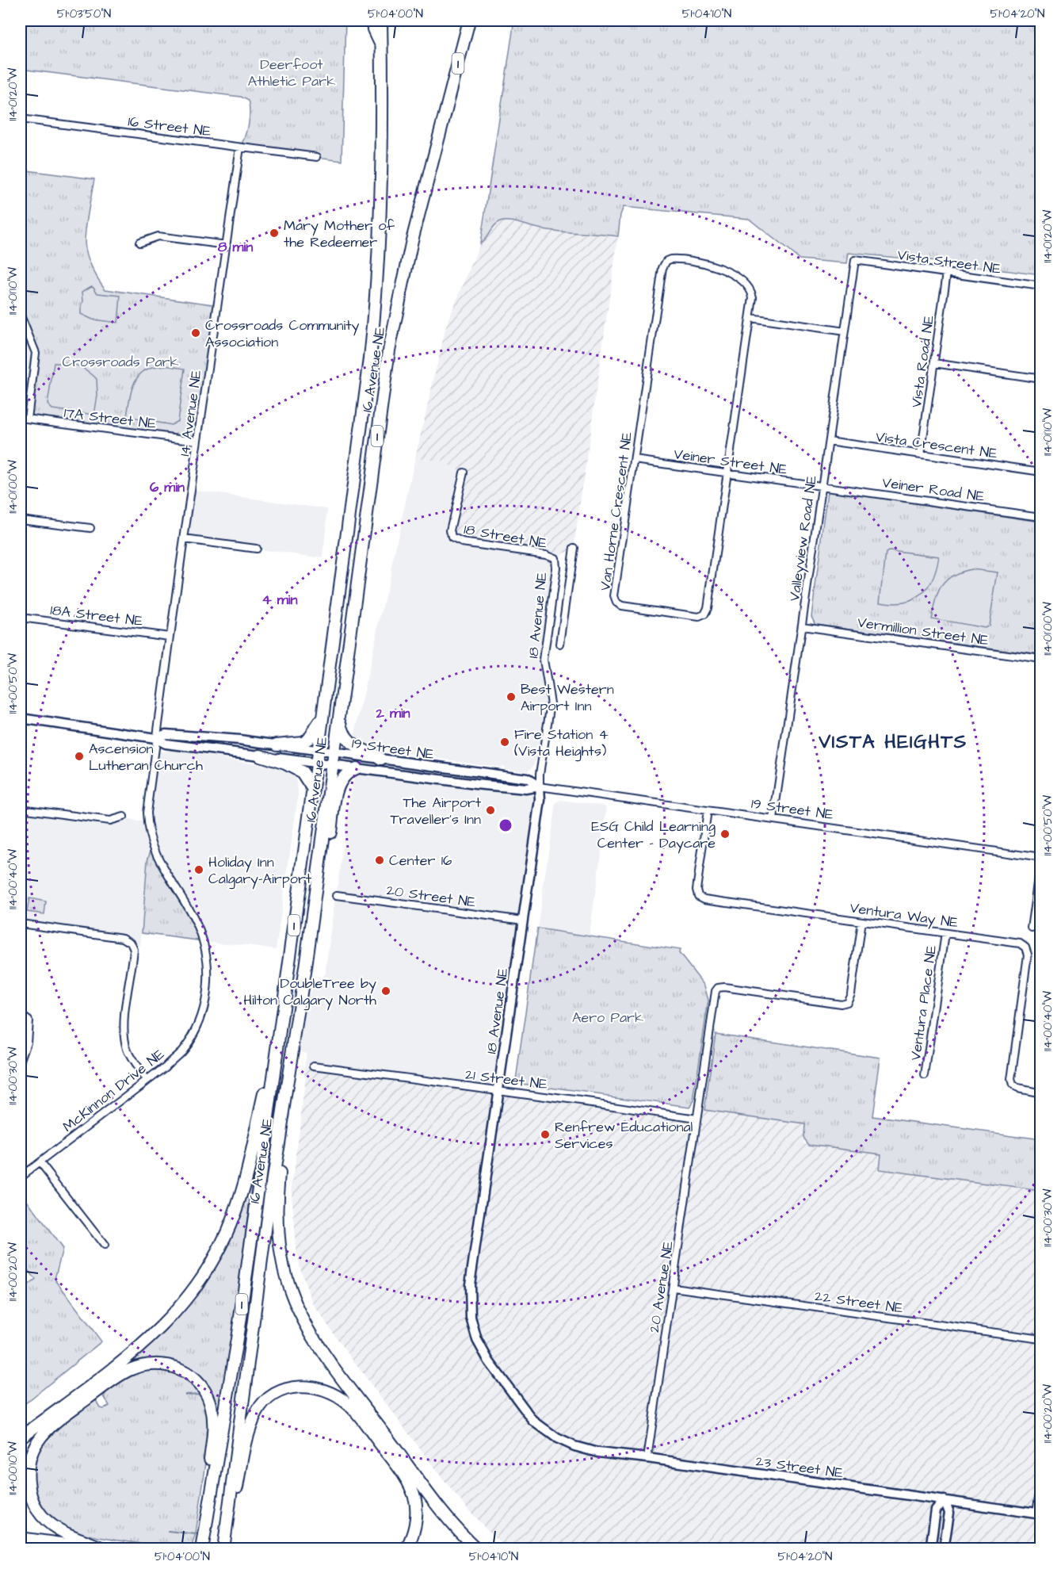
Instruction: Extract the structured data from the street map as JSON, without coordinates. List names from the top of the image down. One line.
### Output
{"streets":{"highway":["1","16 Avenue NE"],"street":["16 Street NE","Vista Street NE","Vista Road NE","14 Avenue NE","17A Street NE","Vista Crescent NE","Veiner Street NE","Veiner Road NE","Van Horne Crescent NE","18 Street NE","Valleyview Road NE","18A Street NE","18 Avenue NE","Vermillion Street NE","19 Street NE","20 Street NE","Ventura Way NE","Ventura Place NE","21 Street NE","McKinnon Drive NE","20 Avenue NE","22 Street NE","23 Street NE"]},"crossings":[["16 Street NE","14 Avenue NE"],["Vista Street NE","Vista Road NE"],["Vista Street NE","Valleyview Road NE"],["Vista Road NE","Vista Crescent NE"],["16 Avenue NE","19 Street NE"],["14 Avenue NE","17A Street NE"],["14 Avenue NE","18A Street NE"],["14 Avenue NE","19 Street NE"],["14 Avenue NE","McKinnon Drive NE"],["Vista Crescent NE","Valleyview Road NE"],["Veiner Street NE","Veiner Road NE"],["Veiner Street NE","Van Horne Crescent NE"],["Veiner Street NE","Valleyview Road NE"],["Veiner Road NE","Valleyview Road NE"],["18 Street NE","18 Avenue NE"],["Valleyview Road NE","Vermillion Street NE"],["Valleyview Road NE","19 Street NE"],["18 Avenue NE","19 Street NE"],["18 Avenue NE","20 Street NE"],["18 Avenue NE","21 Street NE"],["18 Avenue NE","23 Street NE"],["19 Street NE","Ventura Way NE"],["19 Street NE","McKinnon Drive NE"],["Ventura Way NE","Ventura Place NE"],["Ventura Way NE","20 Avenue NE"],["21 Street NE","20 Avenue NE"],["20 Avenue NE","22 Street NE"],["20 Avenue NE","23 Street NE"]],"districts":["VISTA HEIGHTS"],"parks":["Deerfoot Athletic Park","Crossroads Park","Aero Park"],"places":["Mary Mother of the Redeemer","Crossroads Community Association","Best Western Airport Inn","Fire Station 4 (Vista Heights)","Ascension Lutheran Church","The Airport Traveller's Inn","ESG Child Learning Center - Daycare","Center 16","Holiday Inn Calgary-Airport","DoubleTree by Hilton Calgary North","Renfrew Educational Services"],"coordinates":["51°03'50\"N","51°04'00\"N","51°04'10\"N","51°04'20\"N","114°01'20\"W","114°01'10\"W","114°01'00\"W","114°00'50\"W","114°00'40\"W","114°00'30\"W","114°00'20\"W","114°00'10\"W"],"rings":["8 min","6 min","4 min","2 min"]}
